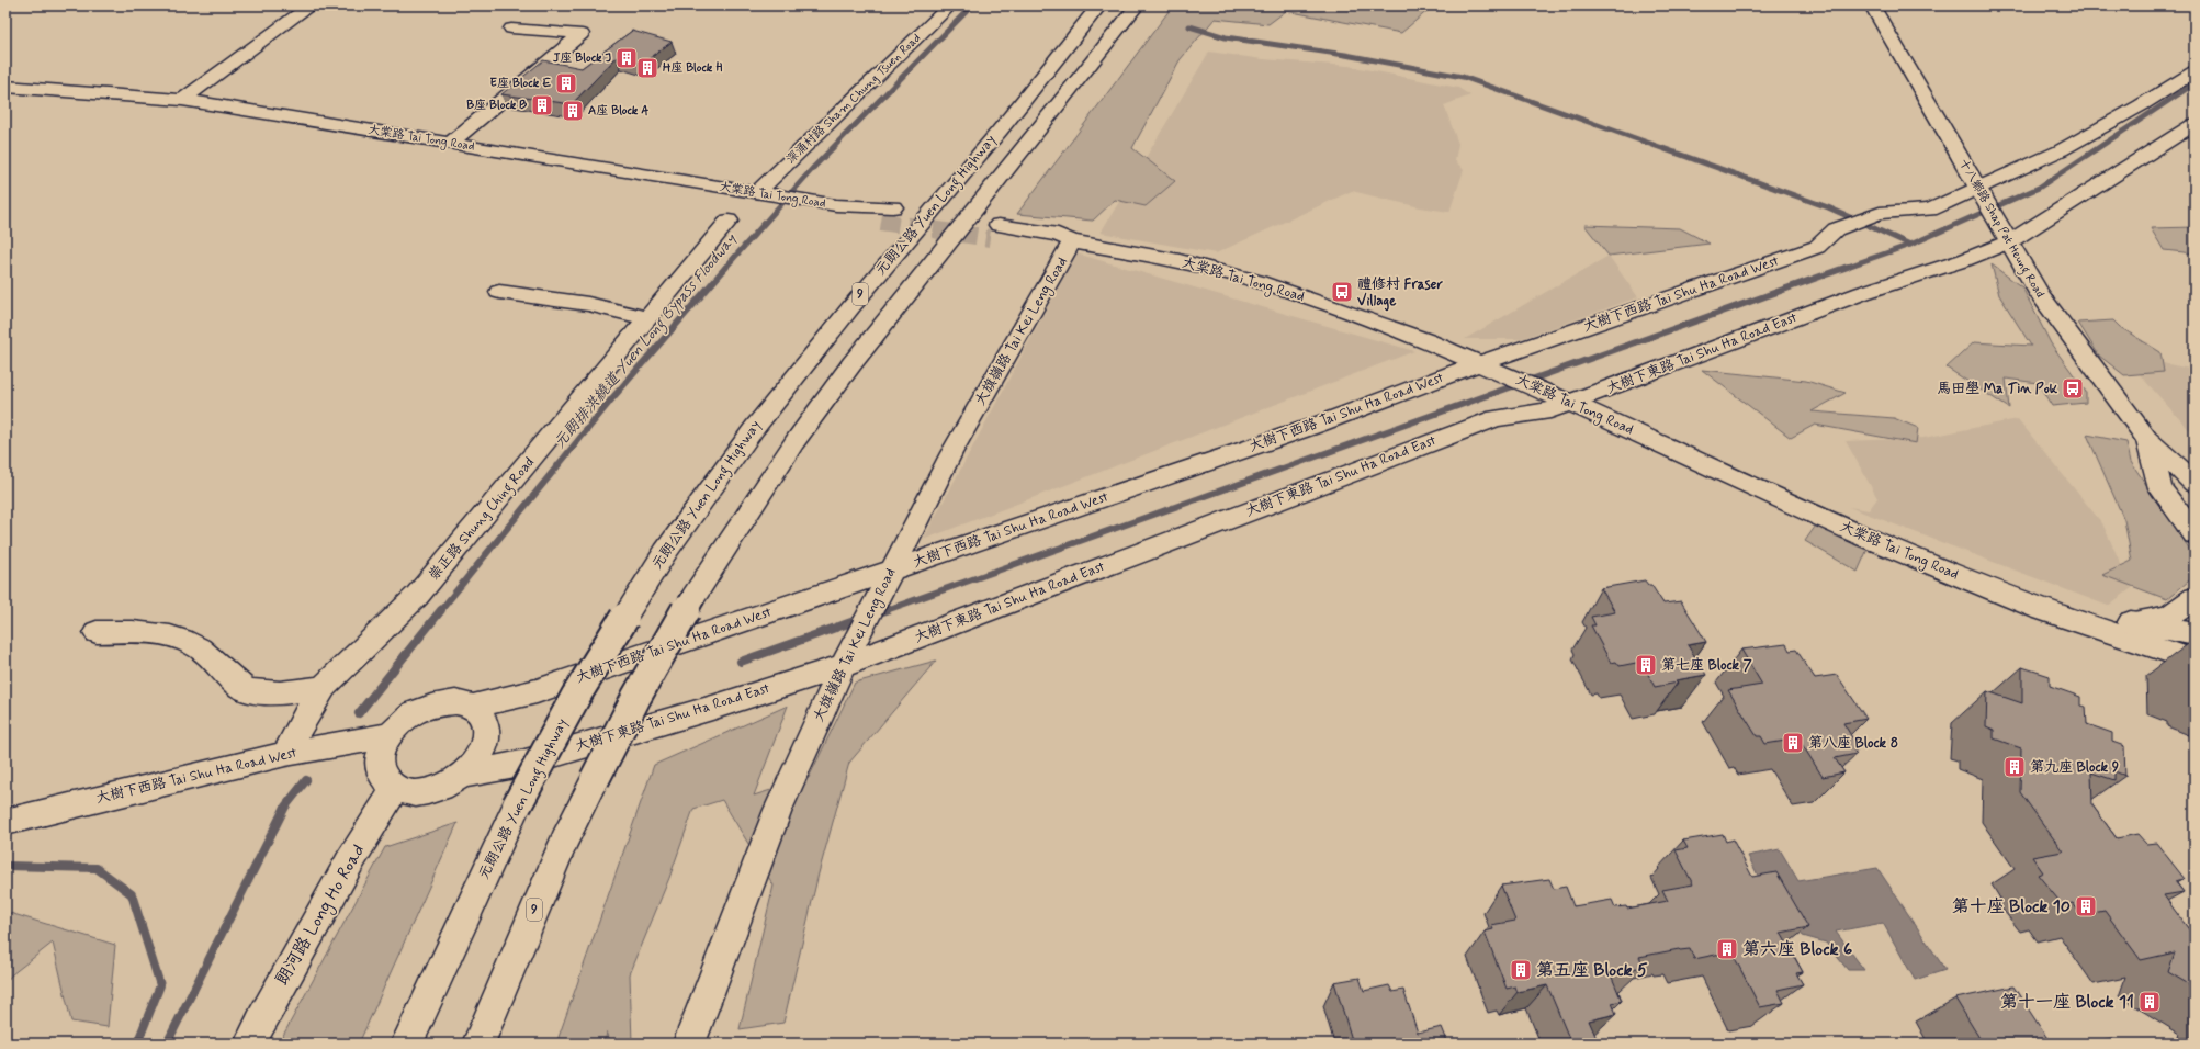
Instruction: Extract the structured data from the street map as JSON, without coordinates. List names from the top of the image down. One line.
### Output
{"streets":{"main road":["深涌村路 Sham Chung Tsuen Road","大棠路 Tai Tong Road","元朗公路 Yuen Long Highway","十八鄉路 Shap Pat Heung Road","9","大樹下西路 Tai Shu Ha Road West","大旗嶺路 Tai Kei Leng Road","大樹下東路 Tai Shu Ha Road East","崇正路 Shung Ching Road","朗河路 Long Ho Road"]},"crossings":[["深涌村路 Sham Chung Tsuen Road","大棠路 Tai Tong Road"],["大棠路 Tai Tong Road","大樹下西路 Tai Shu Ha Road West"],["大棠路 Tai Tong Road","大旗嶺路 Tai Kei Leng Road"],["大棠路 Tai Tong Road","大樹下東路 Tai Shu Ha Road East"],["十八鄉路 Shap Pat Heung Road","大樹下西路 Tai Shu Ha Road West"],["十八鄉路 Shap Pat Heung Road","大樹下東路 Tai Shu Ha Road East"],["大樹下西路 Tai Shu Ha Road West","大旗嶺路 Tai Kei Leng Road"],["大樹下西路 Tai Shu Ha Road West","大樹下東路 Tai Shu Ha Road East"],["大樹下西路 Tai Shu Ha Road West","崇正路 Shung Ching Road"],["大樹下西路 Tai Shu Ha Road West","朗河路 Long Ho Road"],["大旗嶺路 Tai Kei Leng Road","大樹下東路 Tai Shu Ha Road East"],["大樹下東路 Tai Shu Ha Road East","朗河路 Long Ho Road"]],"water":["元朗排洪繞道 Yuen Long Bypass Floodway"],"places":{"building":["J座 Block J","H座 Block H","E座 Block E","B座 Block B","A座 Block A","第七座 Block 7","第八座 Block 8","第九座 Block 9","第十座 Block 10","第六座 Block 6","第五座 Block 5","第十一座 Block 11"],"bus stop":["禮修村 Fraser Village","馬田壆 Ma Tin Pok"]}}
